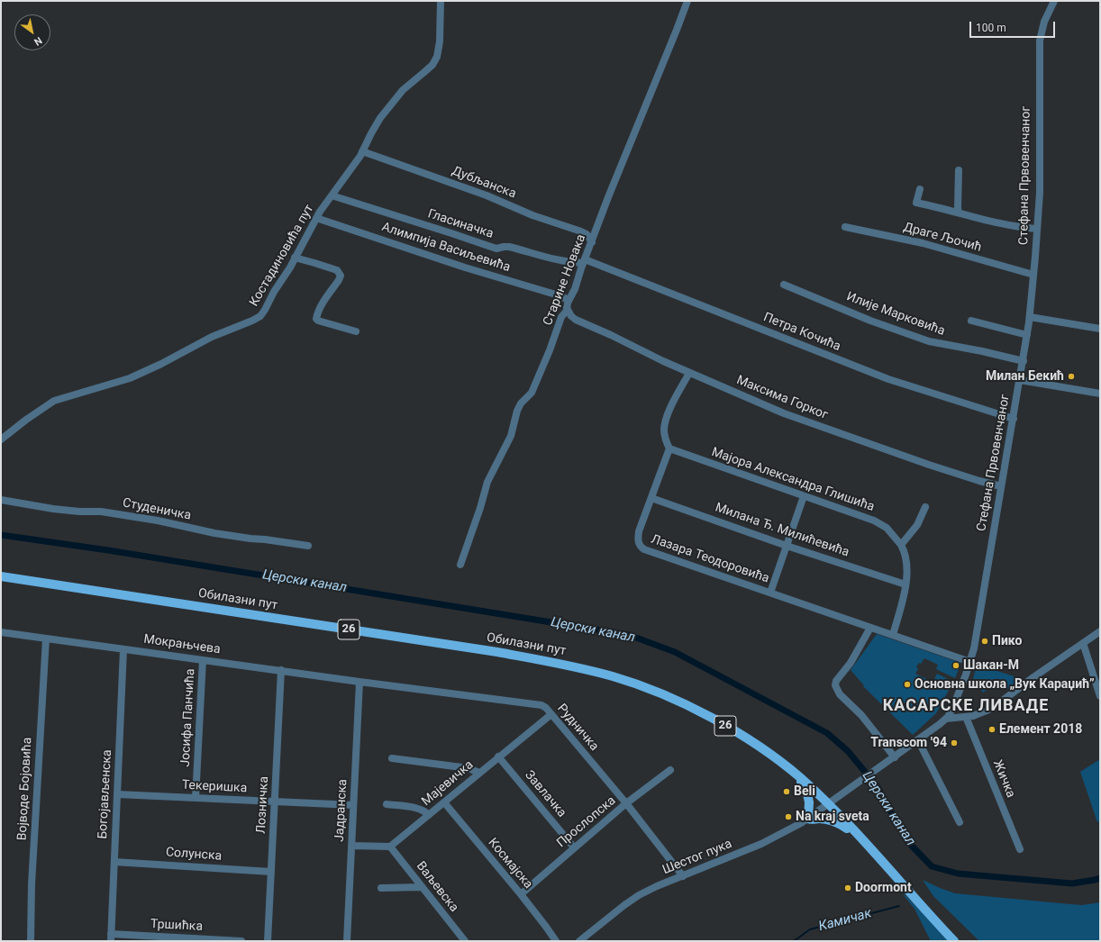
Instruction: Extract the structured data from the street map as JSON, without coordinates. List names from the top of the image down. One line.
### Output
{"streets":{"main road":["Обилазни пут","26"],"street":["Стефана Првовенчаног","Дубљанска","Гласиначка","Драге Љочић","Алимпија Васиљевића","Костадиновића пут","Старине Новака","Илије Марковића","Петра Кочића","Максима Горког","Мајора Александра Глишића","Студеничка","Милана Ђ. Милићевића","Лазара Теодоровића","Мокрањчева","Јосифа Панчића","Рудничка","Жичка","Мајевичка","Текеришка","Војводе Бојовића","Богојављенска","Завлачка","Лозничка","Јадранска","Прослопска","Солунска","Шестог пука","Космајска","Ваљевска","Тршићка"]},"crossings":[["Стефана Првовенчаног","Драге Љочић"],["Стефана Првовенчаног","Илије Марковића"],["Стефана Првовенчаног","Петра Кочића"],["Стефана Првовенчаног","Максима Горког"],["Стефана Првовенчаног","Лазара Теодоровића"],["Стефана Првовенчаног","Шестог пука"],["Дубљанска","Костадиновића пут"],["Дубљанска","Старине Новака"],["Гласиначка","Костадиновића пут"],["Гласиначка","Старине Новака"],["Гласиначка","Петра Кочића"],["Алимпија Васиљевића","Костадиновића пут"],["Алимпија Васиљевића","Старине Новака"],["Старине Новака","Петра Кочића"],["Старине Новака","Максима Горког"],["Мајора Александра Глишића","Лазара Теодоровића"],["Милана Ђ. Милићевића","Лазара Теодоровића"],["Обилазни пут","Шестог пука"],["Мокрањчева","Јосифа Панчића"],["Мокрањчева","Рудничка"],["Мокрањчева","Војводе Бојовића"],["Мокрањчева","Богојављенска"],["Мокрањчева","Лозничка"],["Мокрањчева","Јадранска"],["Јосифа Панчића","Текеришка"],["Рудничка","Мајевичка"],["Рудничка","Јадранска"],["Рудничка","Прослопска"],["Рудничка","Шестог пука"],["Мајевичка","Завлачка"],["Мајевичка","Космајска"],["Мајевичка","Ваљевска"],["Текеришка","Богојављенска"],["Текеришка","Лозничка"],["Текеришка","Јадранска"],["Богојављенска","Солунска"],["Богојављенска","Тршићка"],["Завлачка","Прослопска"],["Лозничка","Солунска"],["Прослопска","Космајска"]],"districts":["КАСАРСКЕ ЛИВАДЕ"],"water":["Церски канал","Камичак"],"places":["Милан Бекић","Пико","Шакан-М","Основна школа „Вук Караџић”","Елемент 2018","Transcom '94","Beli","Na kraj sveta","Doormont"],"scale_bar":"100 m","north":"bottom right"}
